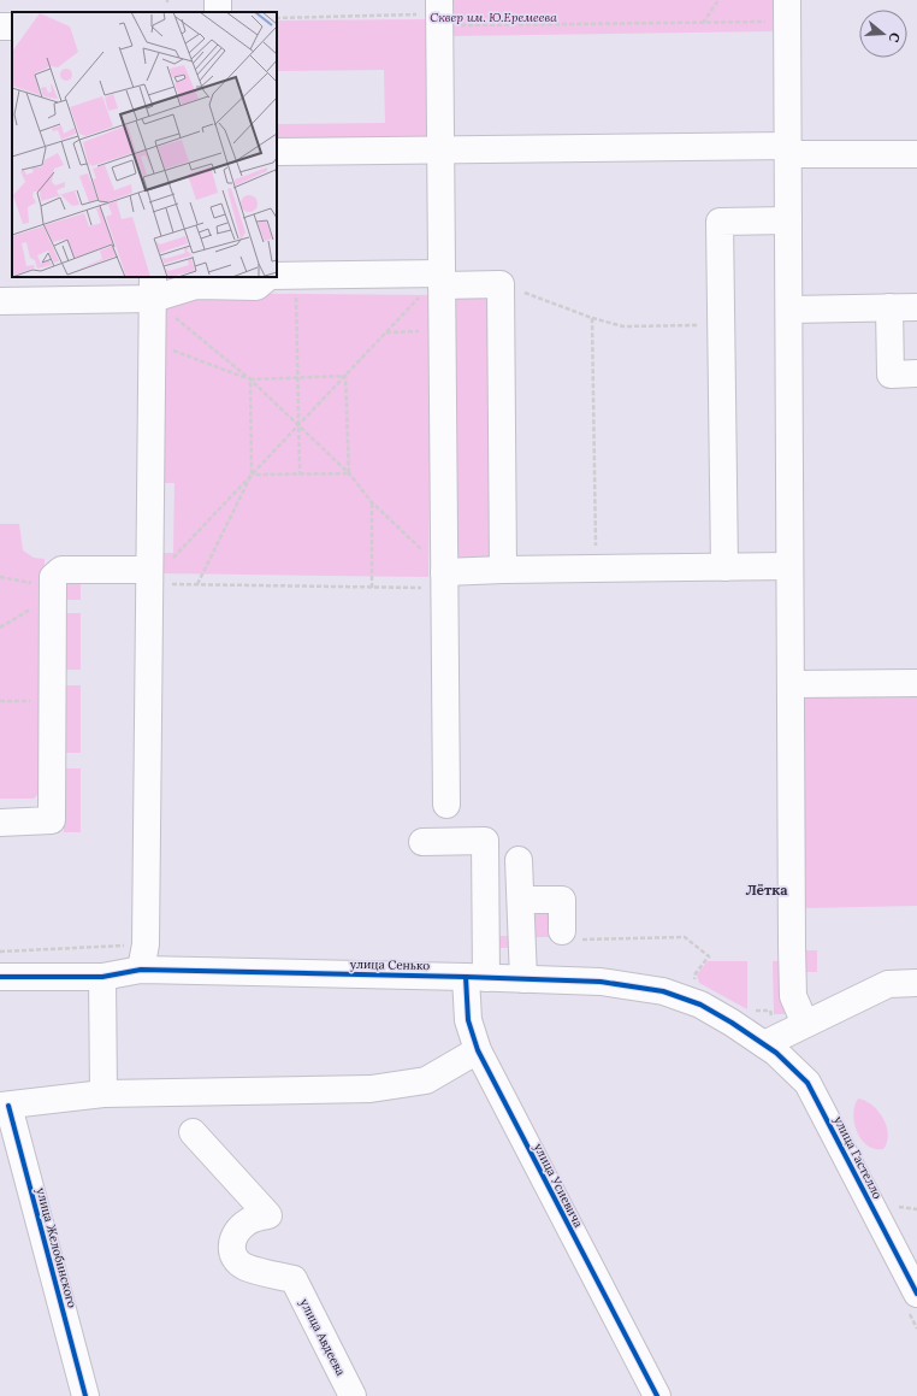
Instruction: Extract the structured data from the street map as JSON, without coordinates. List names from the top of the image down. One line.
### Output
{"streets":{"street":["улица Сенько","улица Гастелло","улица Усиевича","улица Желобинского","улица Авдеева"]},"crossings":[["улица Сенько","улица Гастелло"],["улица Сенько","улица Усиевича"]],"districts":["Лётка"],"parks":["Сквер им. Ю.Еремеева"],"north":"right"}
